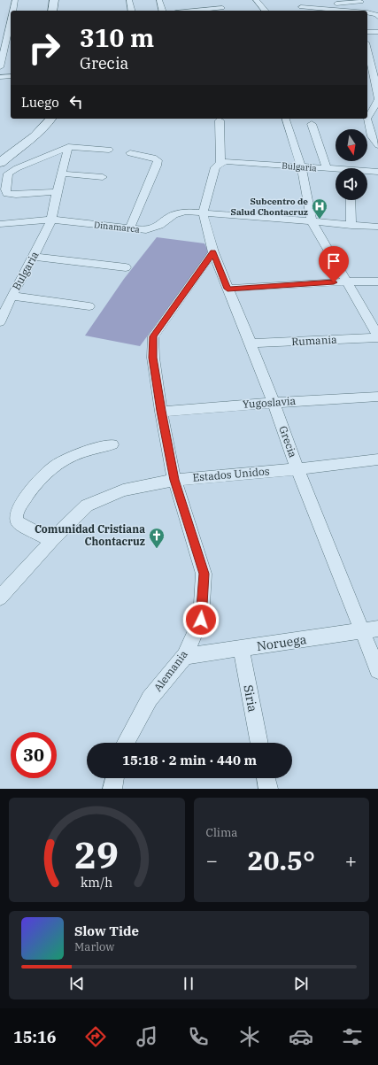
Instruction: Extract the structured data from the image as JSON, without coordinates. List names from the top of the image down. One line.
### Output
{"streets":{"street":["Bulgaria","Dinamarca","Rumania","Yugoslavia","Grecia","Estados Unidos","Noruega","Alemania","Siria"]},"crossings":[["Bulgaria","Dinamarca"],["Dinamarca","Grecia"],["Rumania","Grecia"],["Yugoslavia","Grecia"],["Yugoslavia","Alemania"],["Grecia","Estados Unidos"],["Grecia","Noruega"],["Grecia","Alemania"],["Estados Unidos","Alemania"],["Noruega","Alemania"],["Noruega","Siria"]],"places":{"hospital":["Subcentro de Salud Chontacruz"],"church":["Comunidad Cristiana Chontacruz"]},"north":"bottom","page":{"turn":["310 m","Grecia"],"then":"Luego","limit":"30","trip":"15:18 · 2 min · 440 m","tile":"Clima","heat":["−","20.5°","+"],"song":["Slow Tide","Marlow"],"tabs":"15:16","gauge":["29","km/h"]}}
